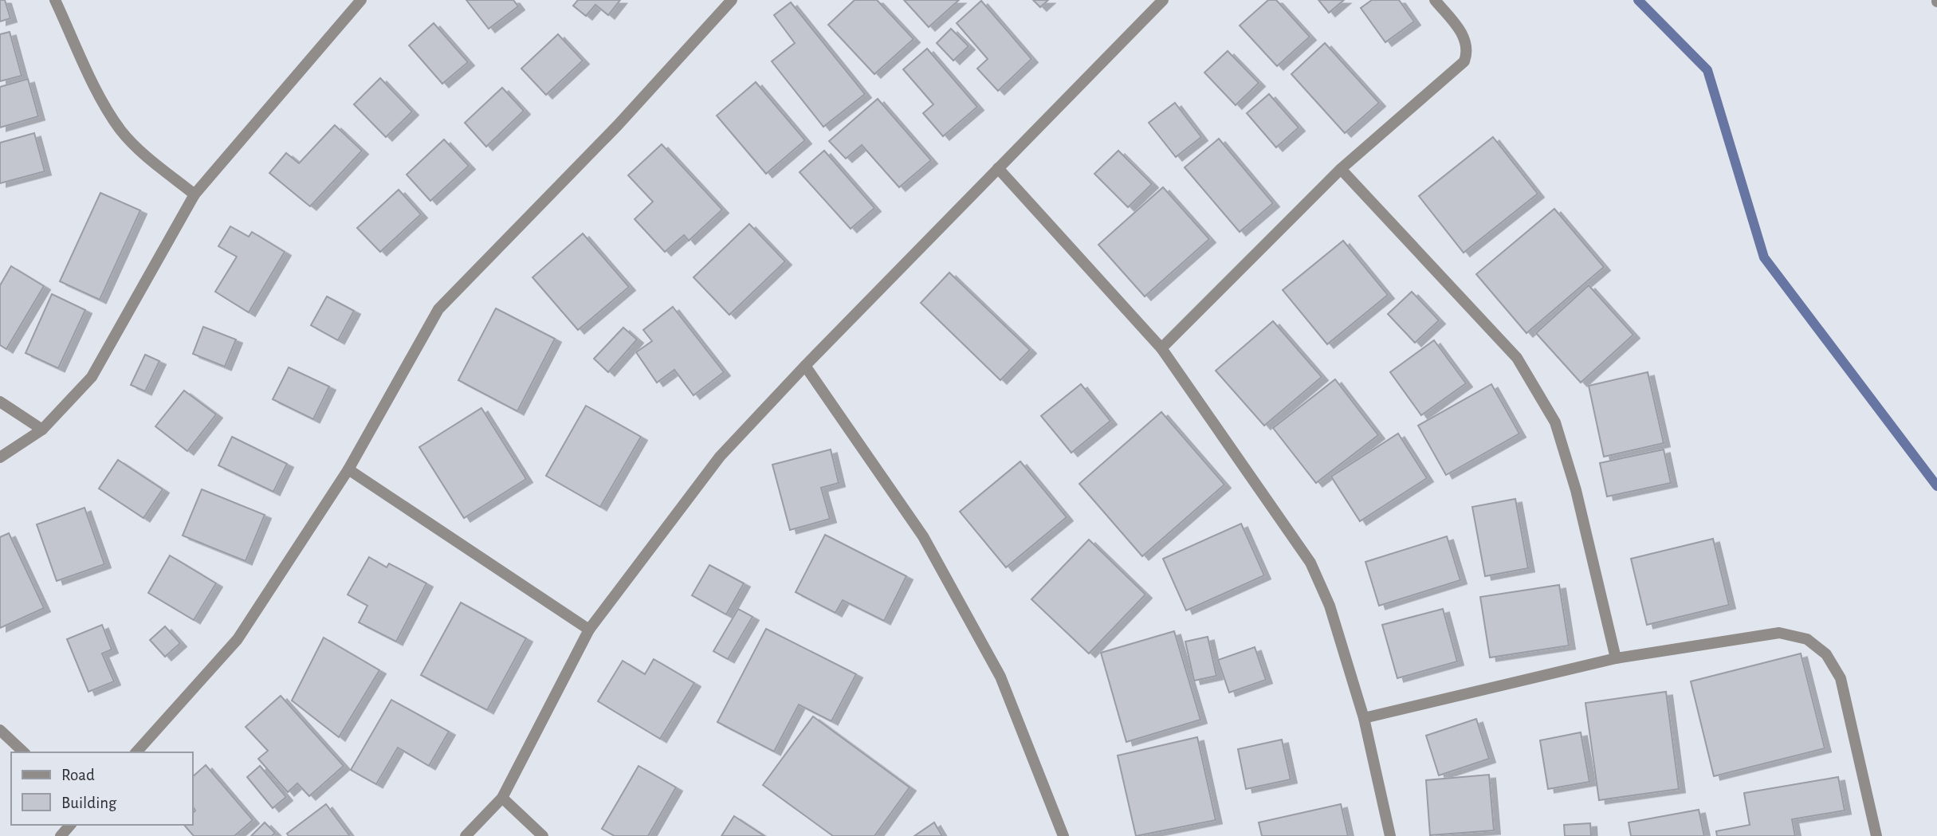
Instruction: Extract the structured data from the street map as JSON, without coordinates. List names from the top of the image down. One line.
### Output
{"legend":["Road","Building"]}
